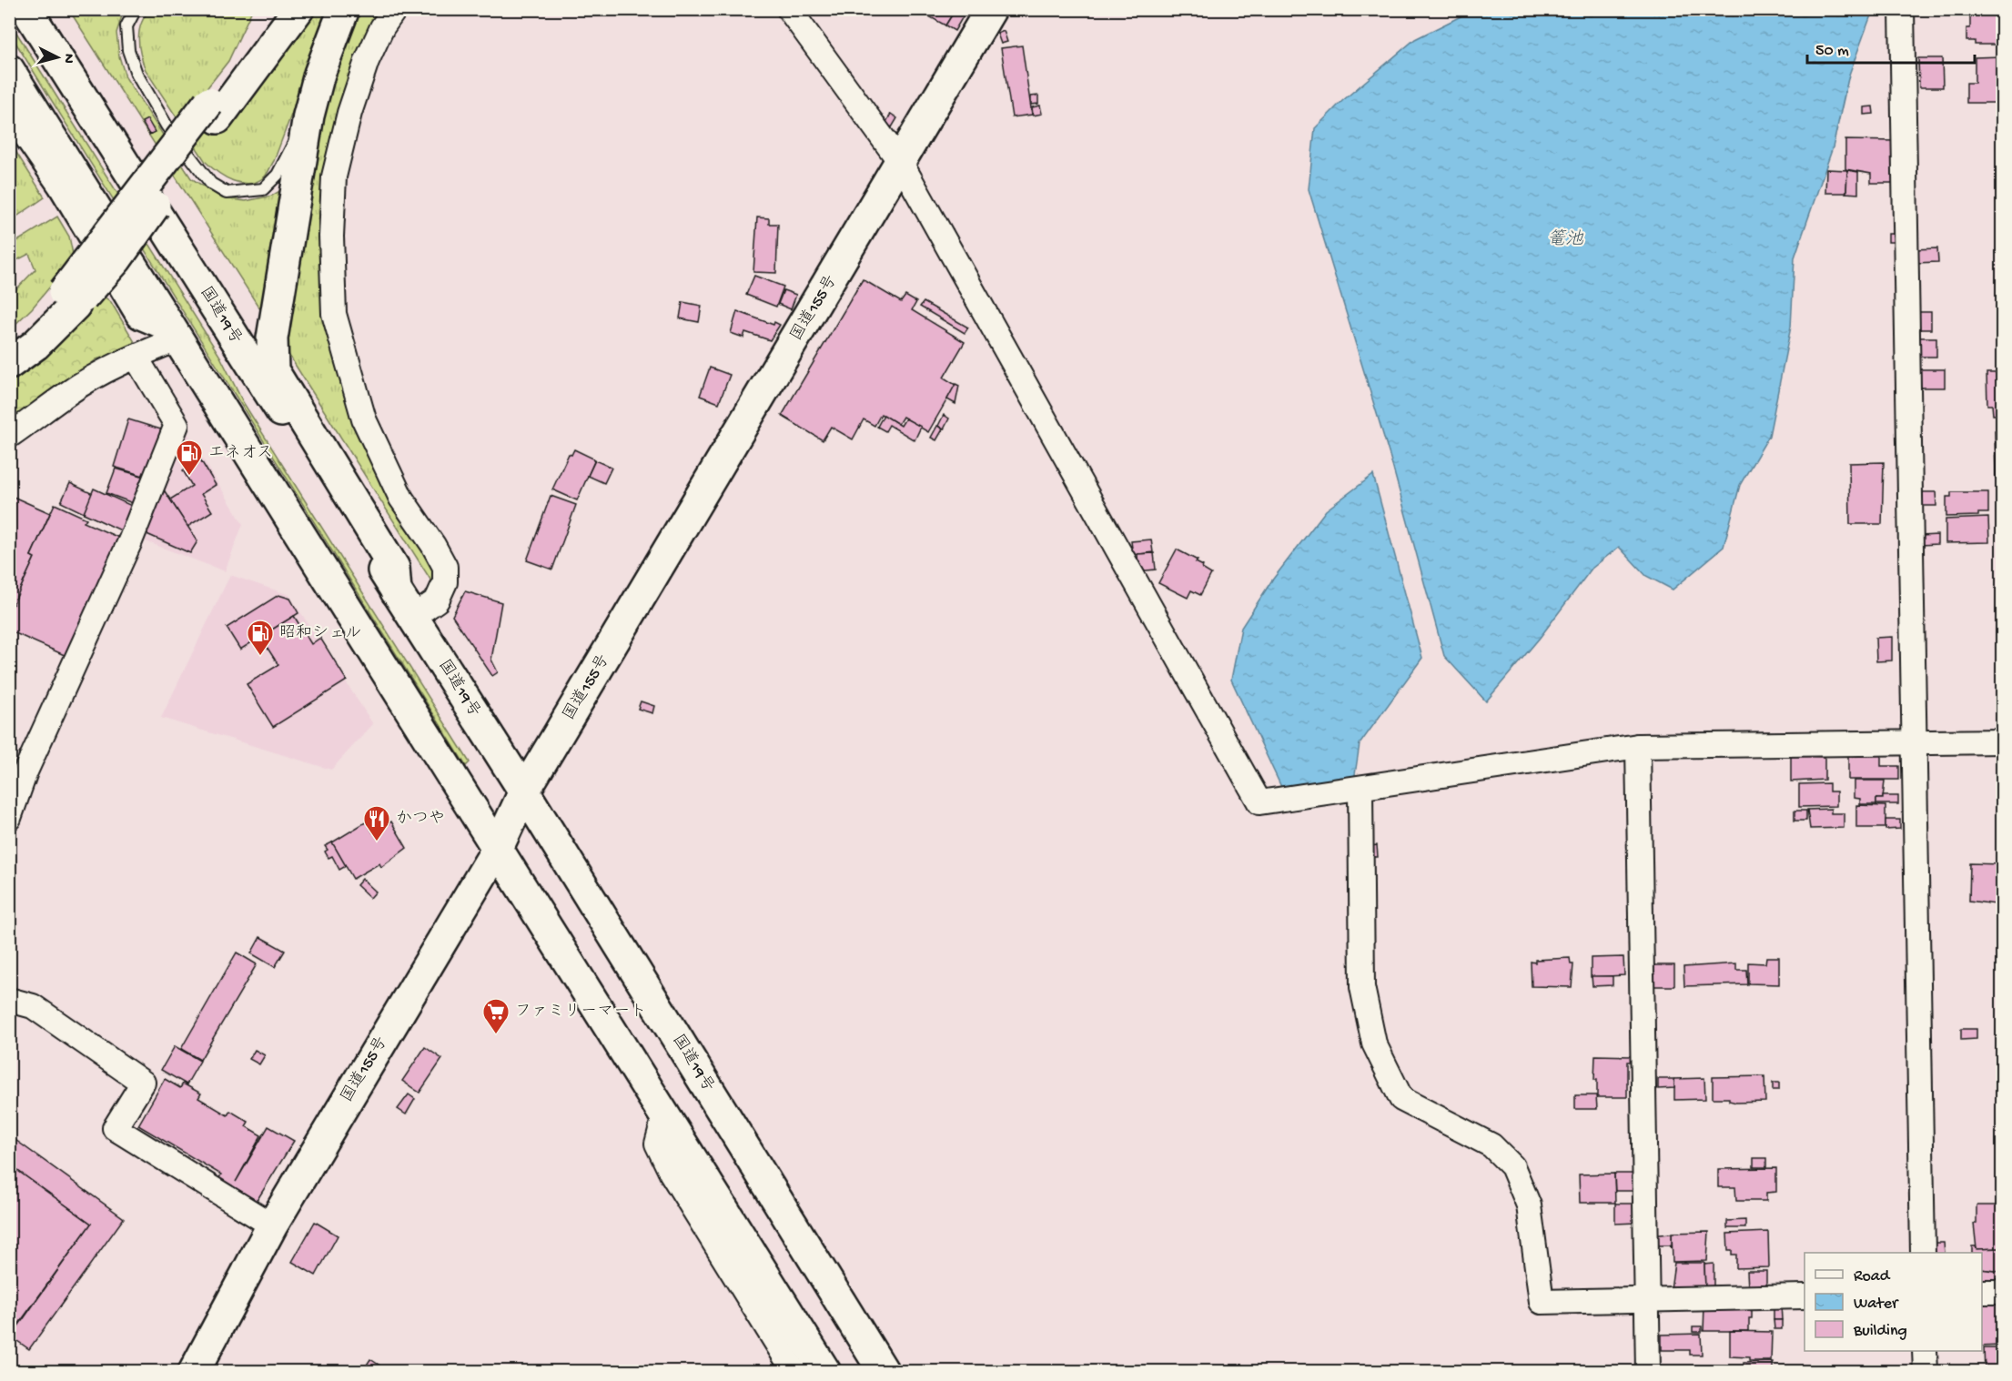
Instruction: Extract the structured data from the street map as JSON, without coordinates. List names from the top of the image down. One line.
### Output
{"streets":{"highway":["国道155号","国道19号"]},"crossings":[["国道155号","国道19号"]],"water":["篭池"],"places":{"fuel station":["エネオス","昭和シェル"],"restaurant":["かつや"],"supermarket":["ファミリーマート"]},"legend":["Road","Water","Building"],"scale_bar":"50 m","north":"right"}
